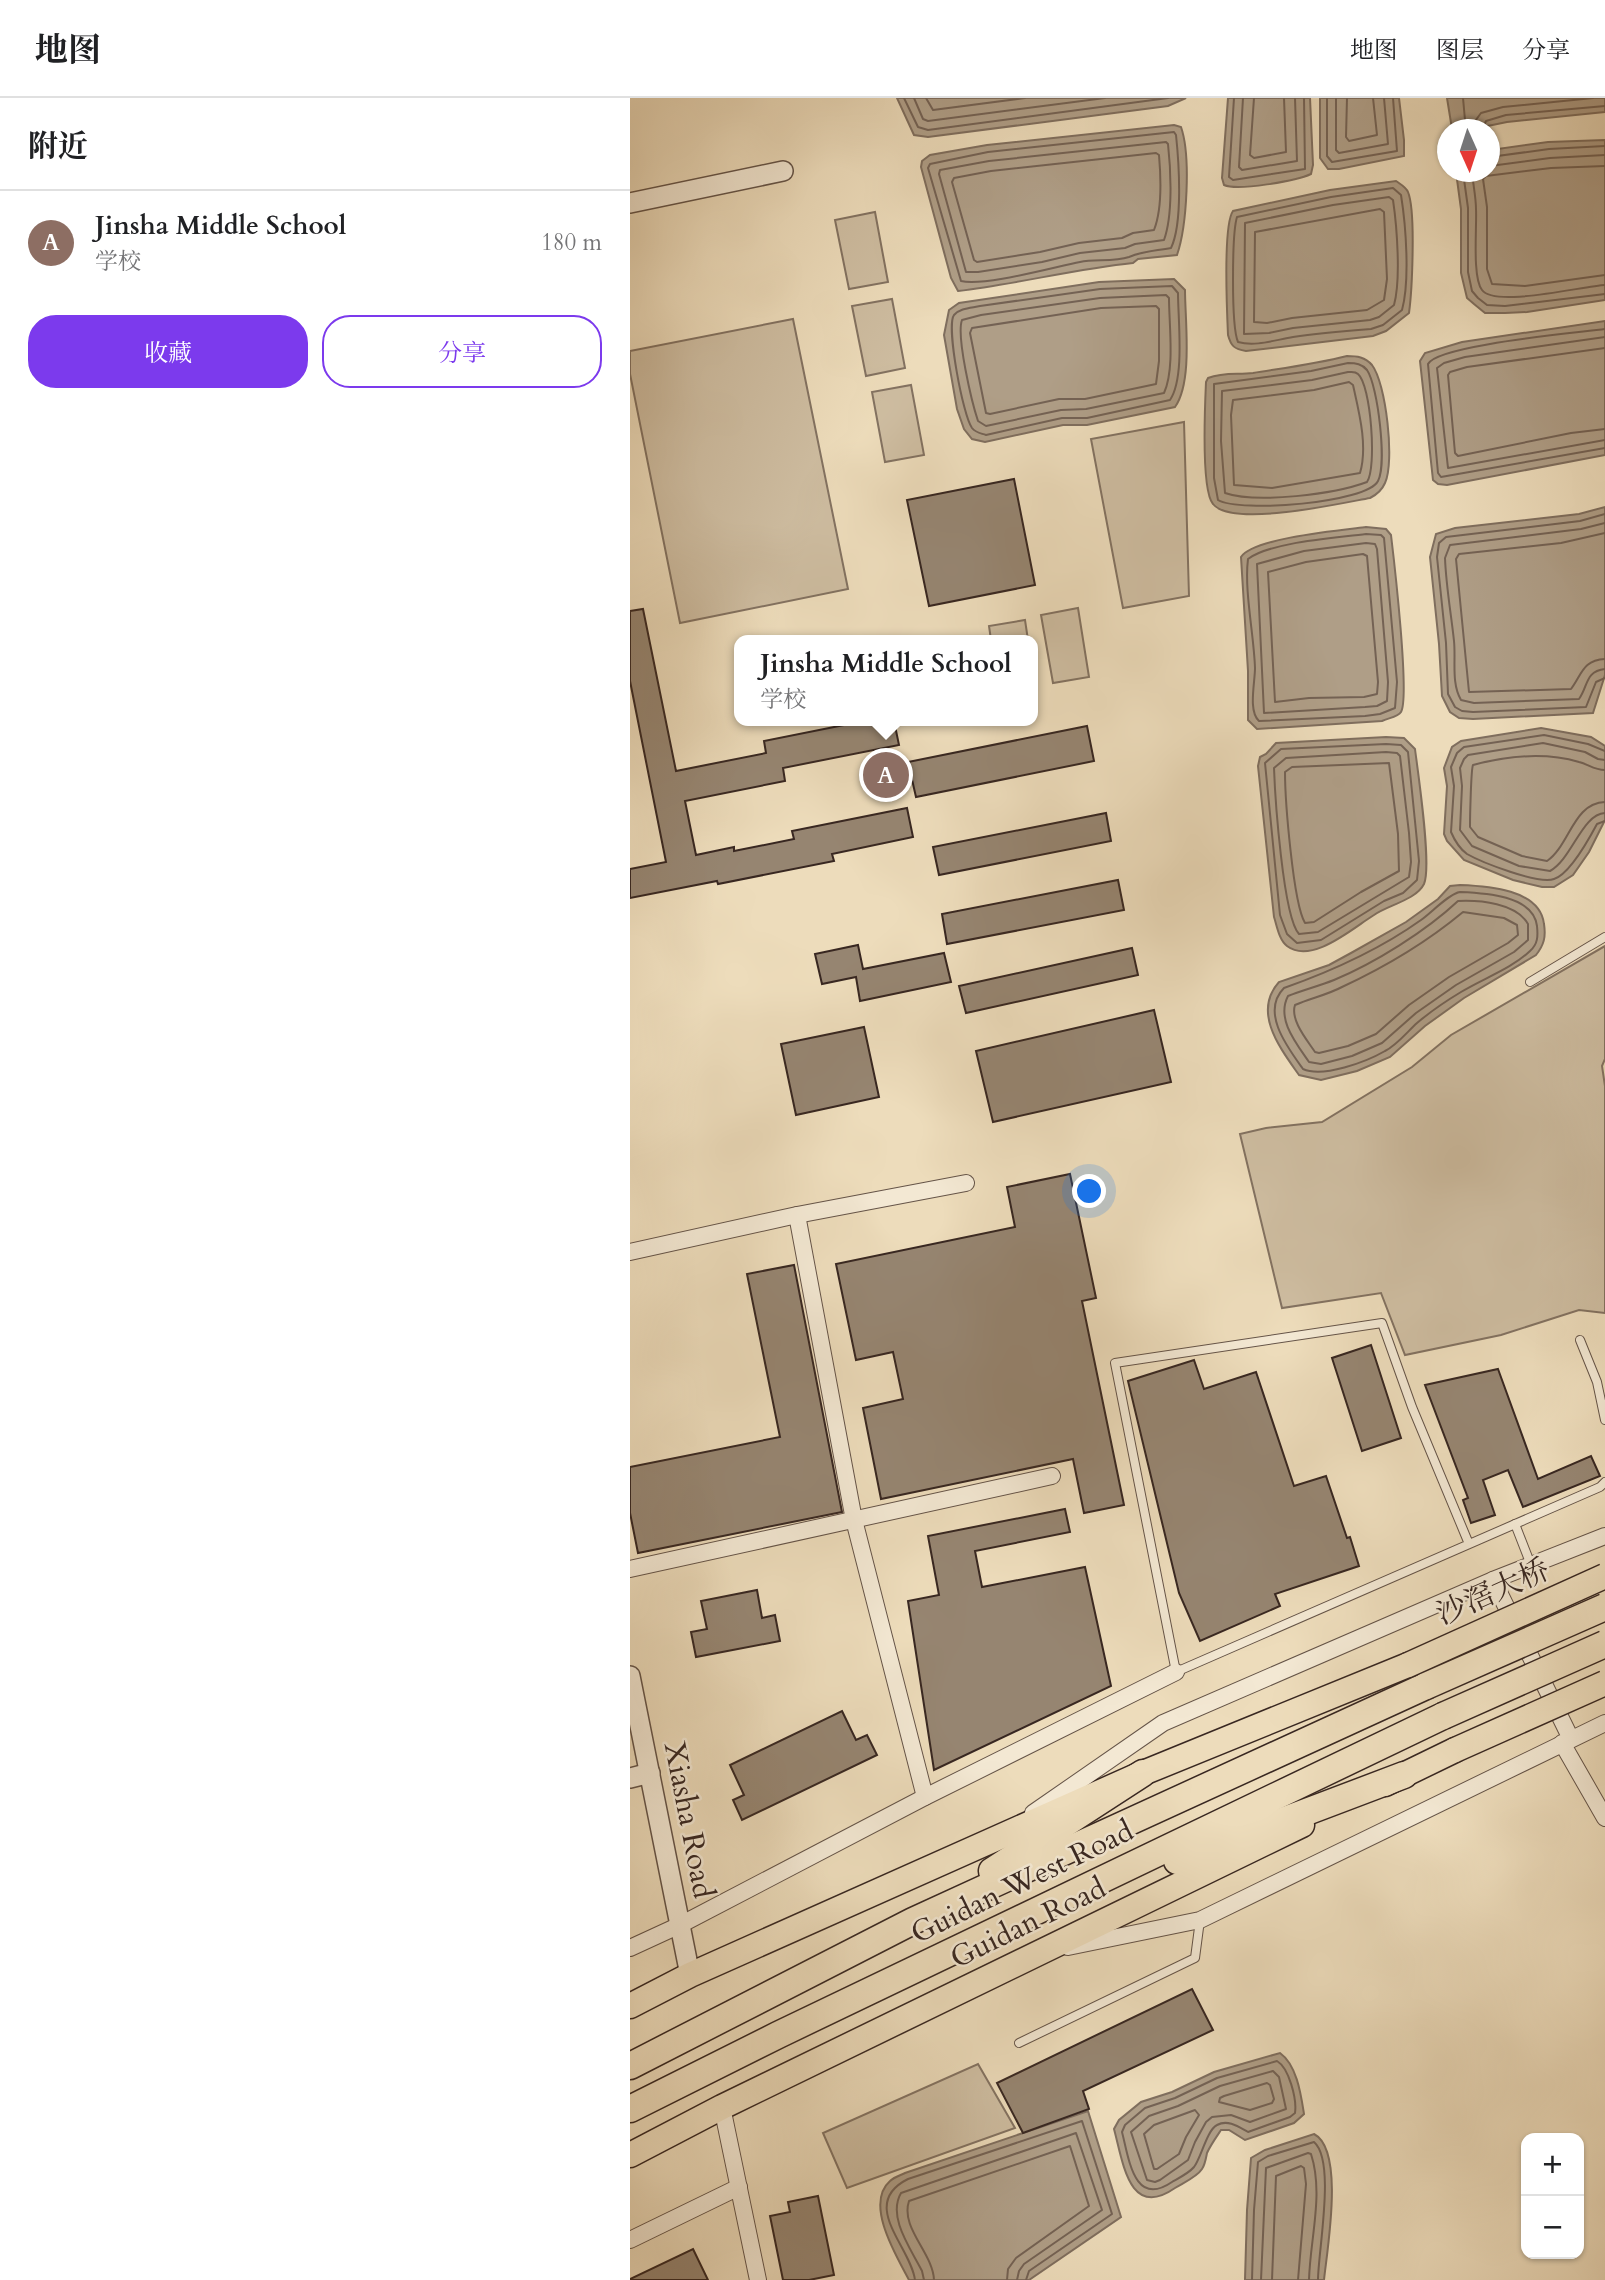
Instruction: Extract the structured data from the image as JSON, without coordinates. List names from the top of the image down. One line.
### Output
{"streets":{"highway":["Guidan West Road"],"main road":["沙滘大桥","Guidan Road"],"street":["Xiasha Road"]},"north":"bottom","page":{"header":"地图","nav":["地图","图层","分享"],"heading":"附近","list":[{"mark":"A","name":"Jinsha Middle School","note":"学校","value":"180 m"}],"buttons":["收藏","分享"],"popup":["Jinsha Middle School","学校"],"pins":"A","map_buttons":["+","−"]}}
